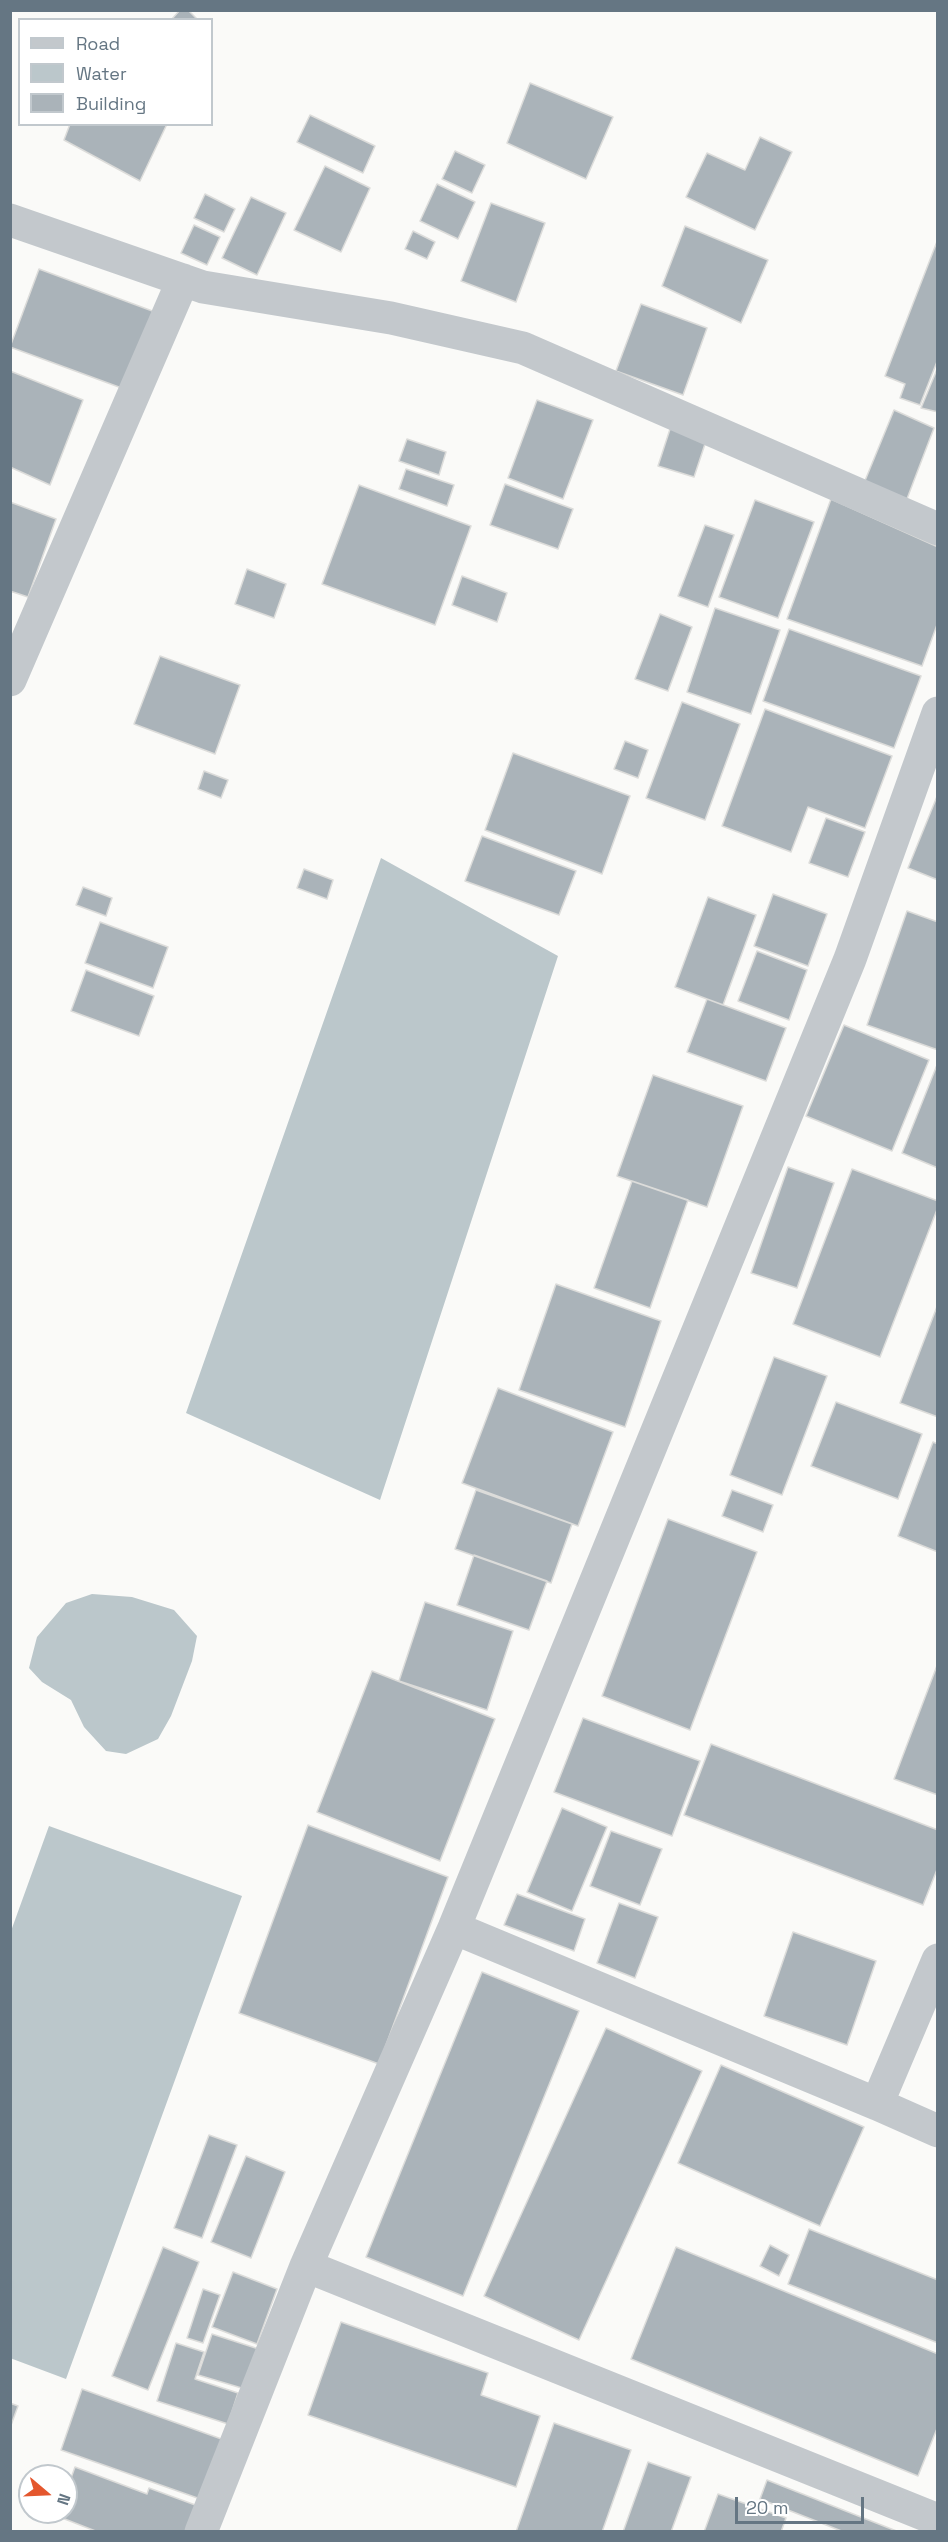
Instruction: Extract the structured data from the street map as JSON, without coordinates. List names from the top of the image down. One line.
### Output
{"legend":["Road","Water","Building"],"scale_bar":"20 m","north":"right"}
